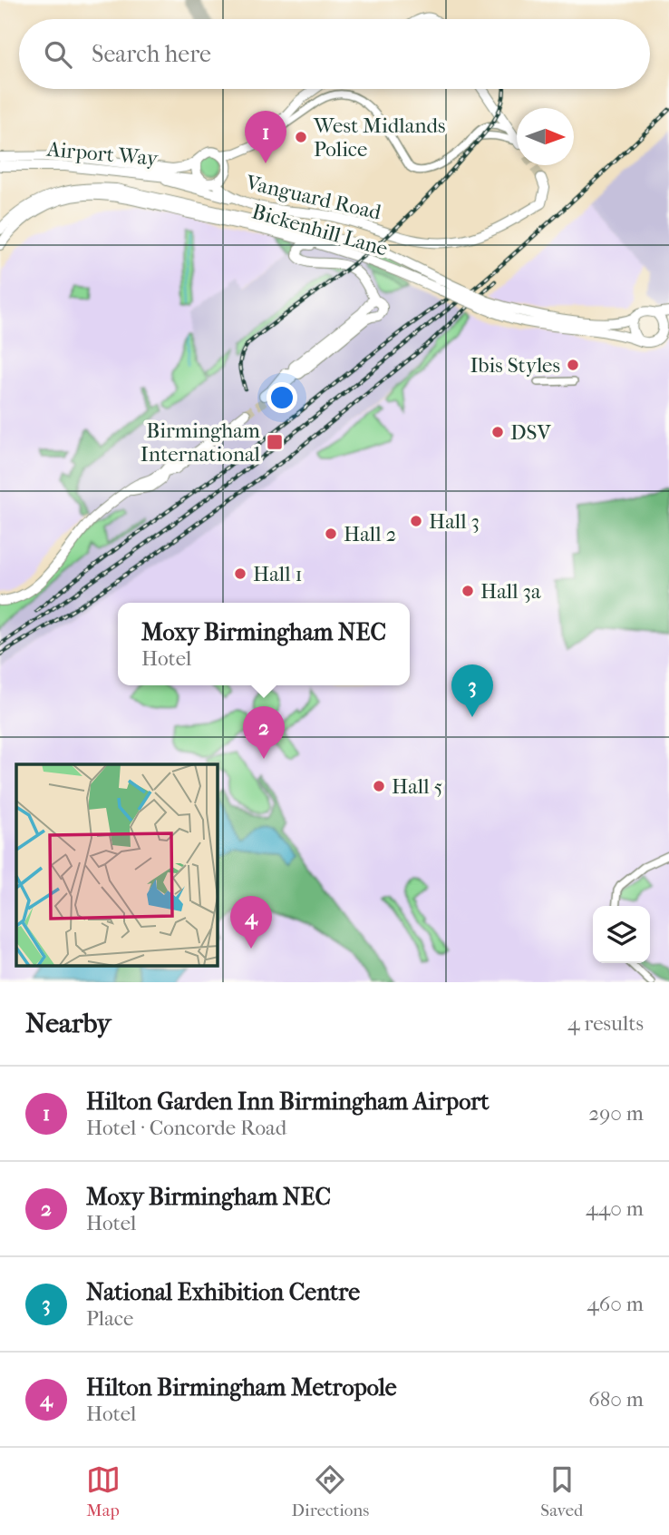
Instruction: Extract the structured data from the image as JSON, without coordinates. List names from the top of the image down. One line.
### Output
{"streets":{"street":["Airport Way","Vanguard Road","Bickenhill Lane"]},"crossings":[["Airport Way","Vanguard Road"]],"places":{"other":["West Midlands Police","Ibis Styles","DSV","Hall 3","Hall 2","Hall 1","Hall 3a","Hall 5"],"transit":["Birmingham International"]},"north":"right","page":{"search":"Search here","pins":["1","3","2","4"],"popup":["Moxy Birmingham NEC","Hotel"],"heading":["Nearby","4 results"],"list":[{"mark":"1","name":"Hilton Garden Inn Birmingham Airport","note":"Hotel · Concorde Road","value":"290 m"},{"mark":"2","name":"Moxy Birmingham NEC","note":"Hotel","value":"440 m"},{"mark":"3","name":"National Exhibition Centre","note":"Place","value":"460 m"},{"mark":"4","name":"Hilton Birmingham Metropole","note":"Hotel","value":"680 m"}],"nav":["Map","Directions","Saved"]}}
